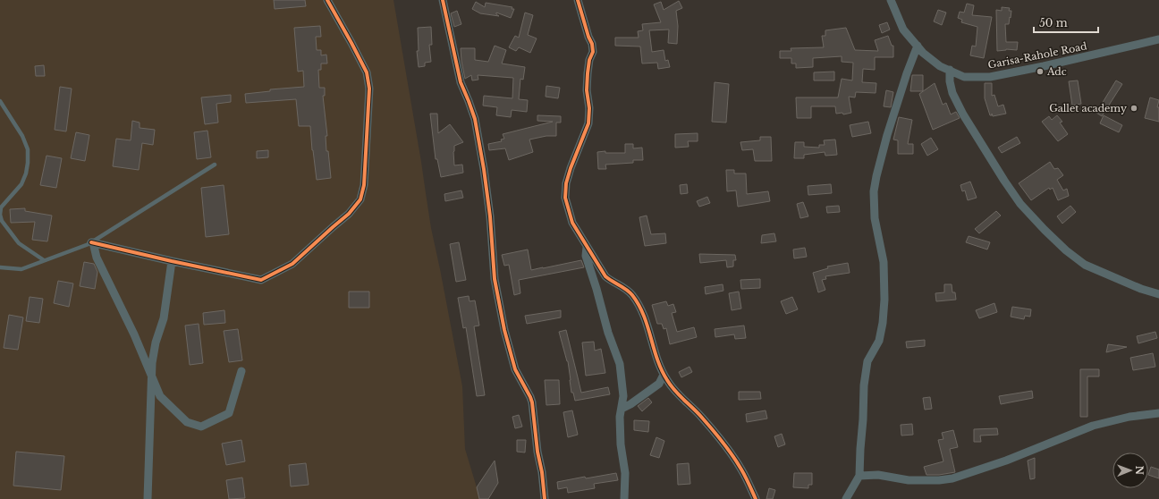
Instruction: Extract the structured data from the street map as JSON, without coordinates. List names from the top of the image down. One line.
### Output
{"streets":{"street":["Garisa-Rahole Road"]},"places":["Adc","Gallet academy"],"scale_bar":"50 m","north":"right"}
